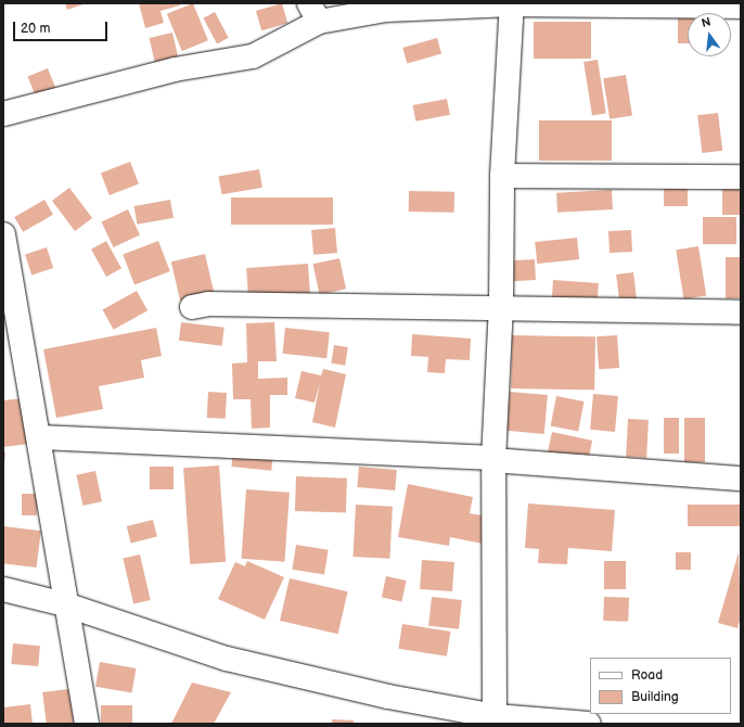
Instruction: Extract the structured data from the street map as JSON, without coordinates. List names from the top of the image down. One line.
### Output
{"legend":["Road","Building"],"scale_bar":"20 m","north":"top"}
